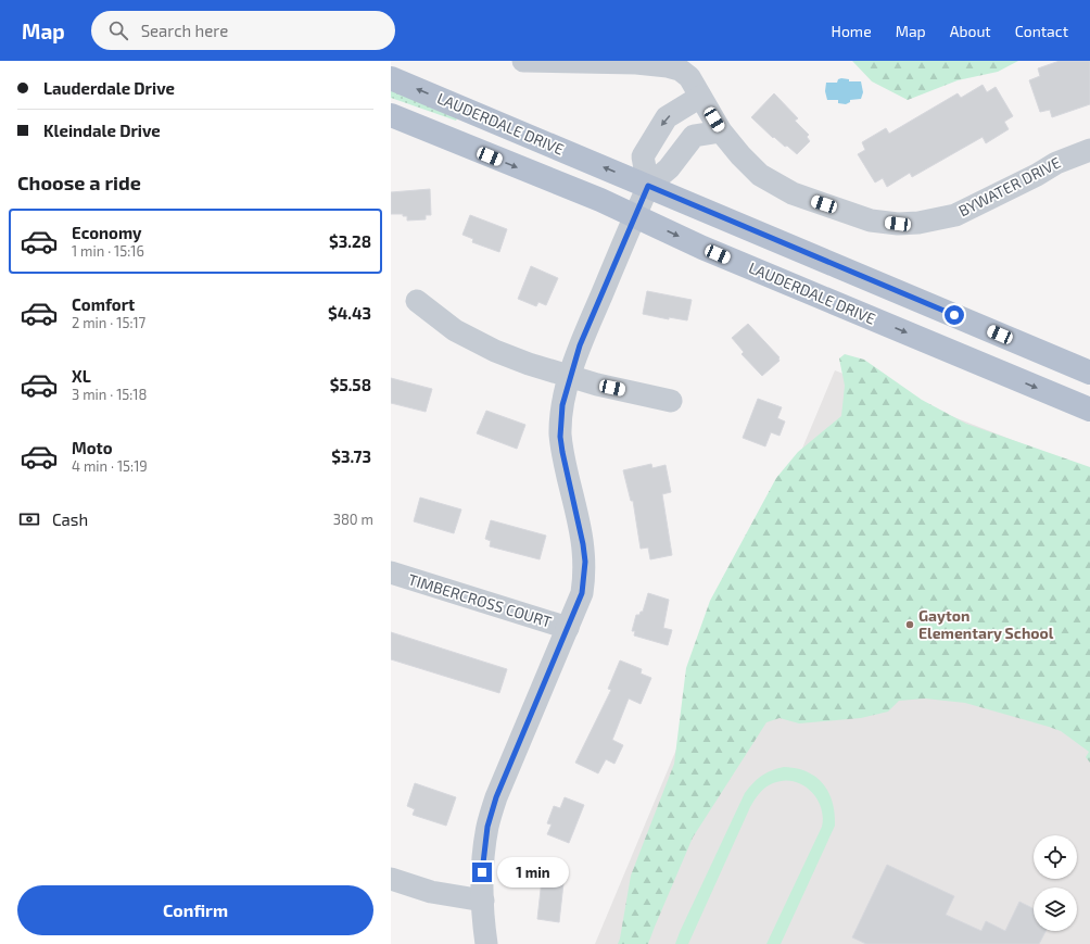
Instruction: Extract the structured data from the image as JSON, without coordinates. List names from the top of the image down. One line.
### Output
{"streets":{"main road":["LAUDERDALE DRIVE"],"street":["BYWATER DRIVE","TIMBERCROSS COURT"]},"places":["Gayton Elementary School"],"page":{"header":"Map","search":"Search here","nav":["Home","Map","About","Contact"],"banner":["Lauderdale Drive","Kleindale Drive"],"heading":"Choose a ride","list":[{"name":"Economy","note":"1 min · 15:16","value":"$3.28"},{"name":"Comfort","note":"2 min · 15:17","value":"$4.43"},{"name":"XL","note":"3 min · 15:18","value":"$5.58"},{"name":"Moto","note":"4 min · 15:19","value":"$3.73"}],"pay":["Cash","380 m"],"bubble":"1 min","buttons":"Confirm"}}
